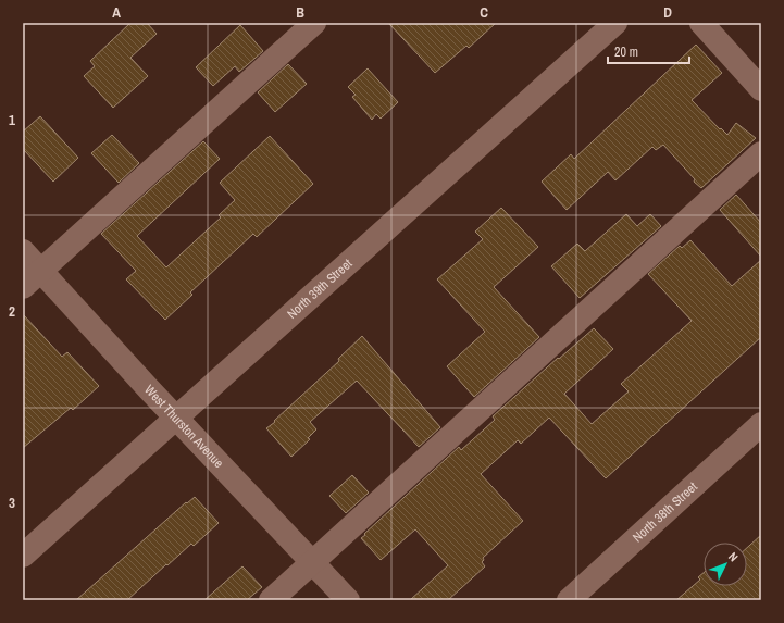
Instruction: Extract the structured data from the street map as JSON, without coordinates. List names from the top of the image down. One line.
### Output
{"streets":{"street":["North 39th Street","West Thurston Avenue","North 38th Street"]},"crossings":[["North 39th Street","West Thurston Avenue"]],"scale_bar":"20 m","north":"top right","grid":{"columns":["A","B","C","D"],"rows":["1","2","3"]}}
